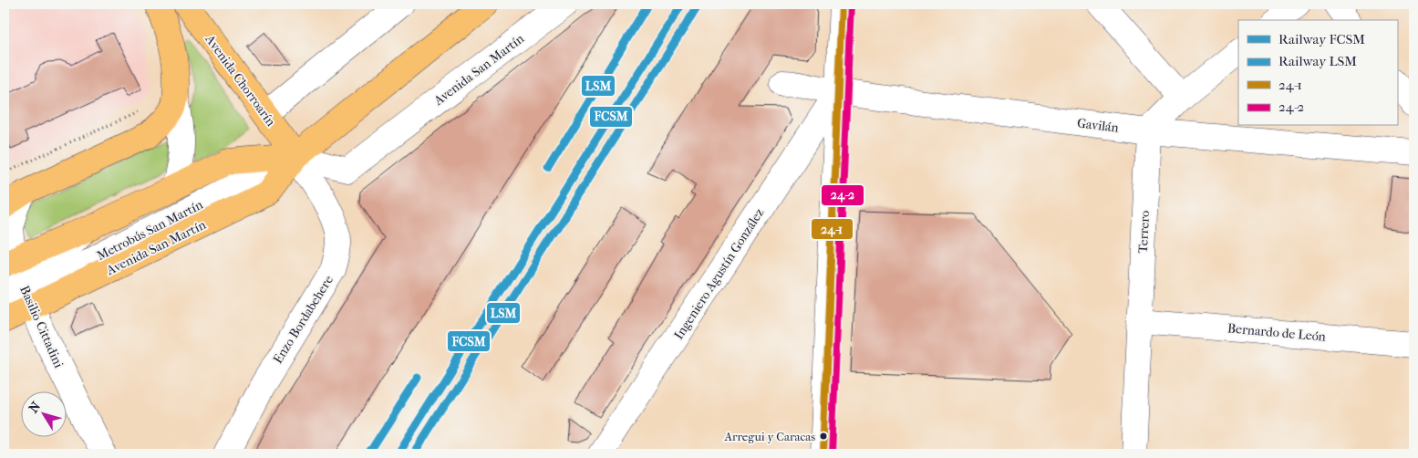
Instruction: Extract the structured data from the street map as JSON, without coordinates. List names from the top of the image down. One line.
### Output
{"streets":{"main road":["Avenida San Martín","Avenida Chorroarín"],"street":["Gavilán","Terrero","Ingeniero Agustín González","Enzo Bordabehere","Basilio Cittadini","Bernardo de León"]},"crossings":[["Avenida San Martín","Avenida Chorroarín"],["Avenida San Martín","Enzo Bordabehere"],["Avenida San Martín","Basilio Cittadini"],["Avenida Chorroarín","Enzo Bordabehere"],["Gavilán","Terrero"],["Gavilán","Ingeniero Agustín González"],["Terrero","Bernardo de León"]],"places":["Arregui y Caracas"],"lines":["rail line FCSM","rail line LSM","transit line 24-1","transit line 24-2"],"legend":["Railway FCSM","Railway LSM","24-1","24-2"],"north":"top left"}
